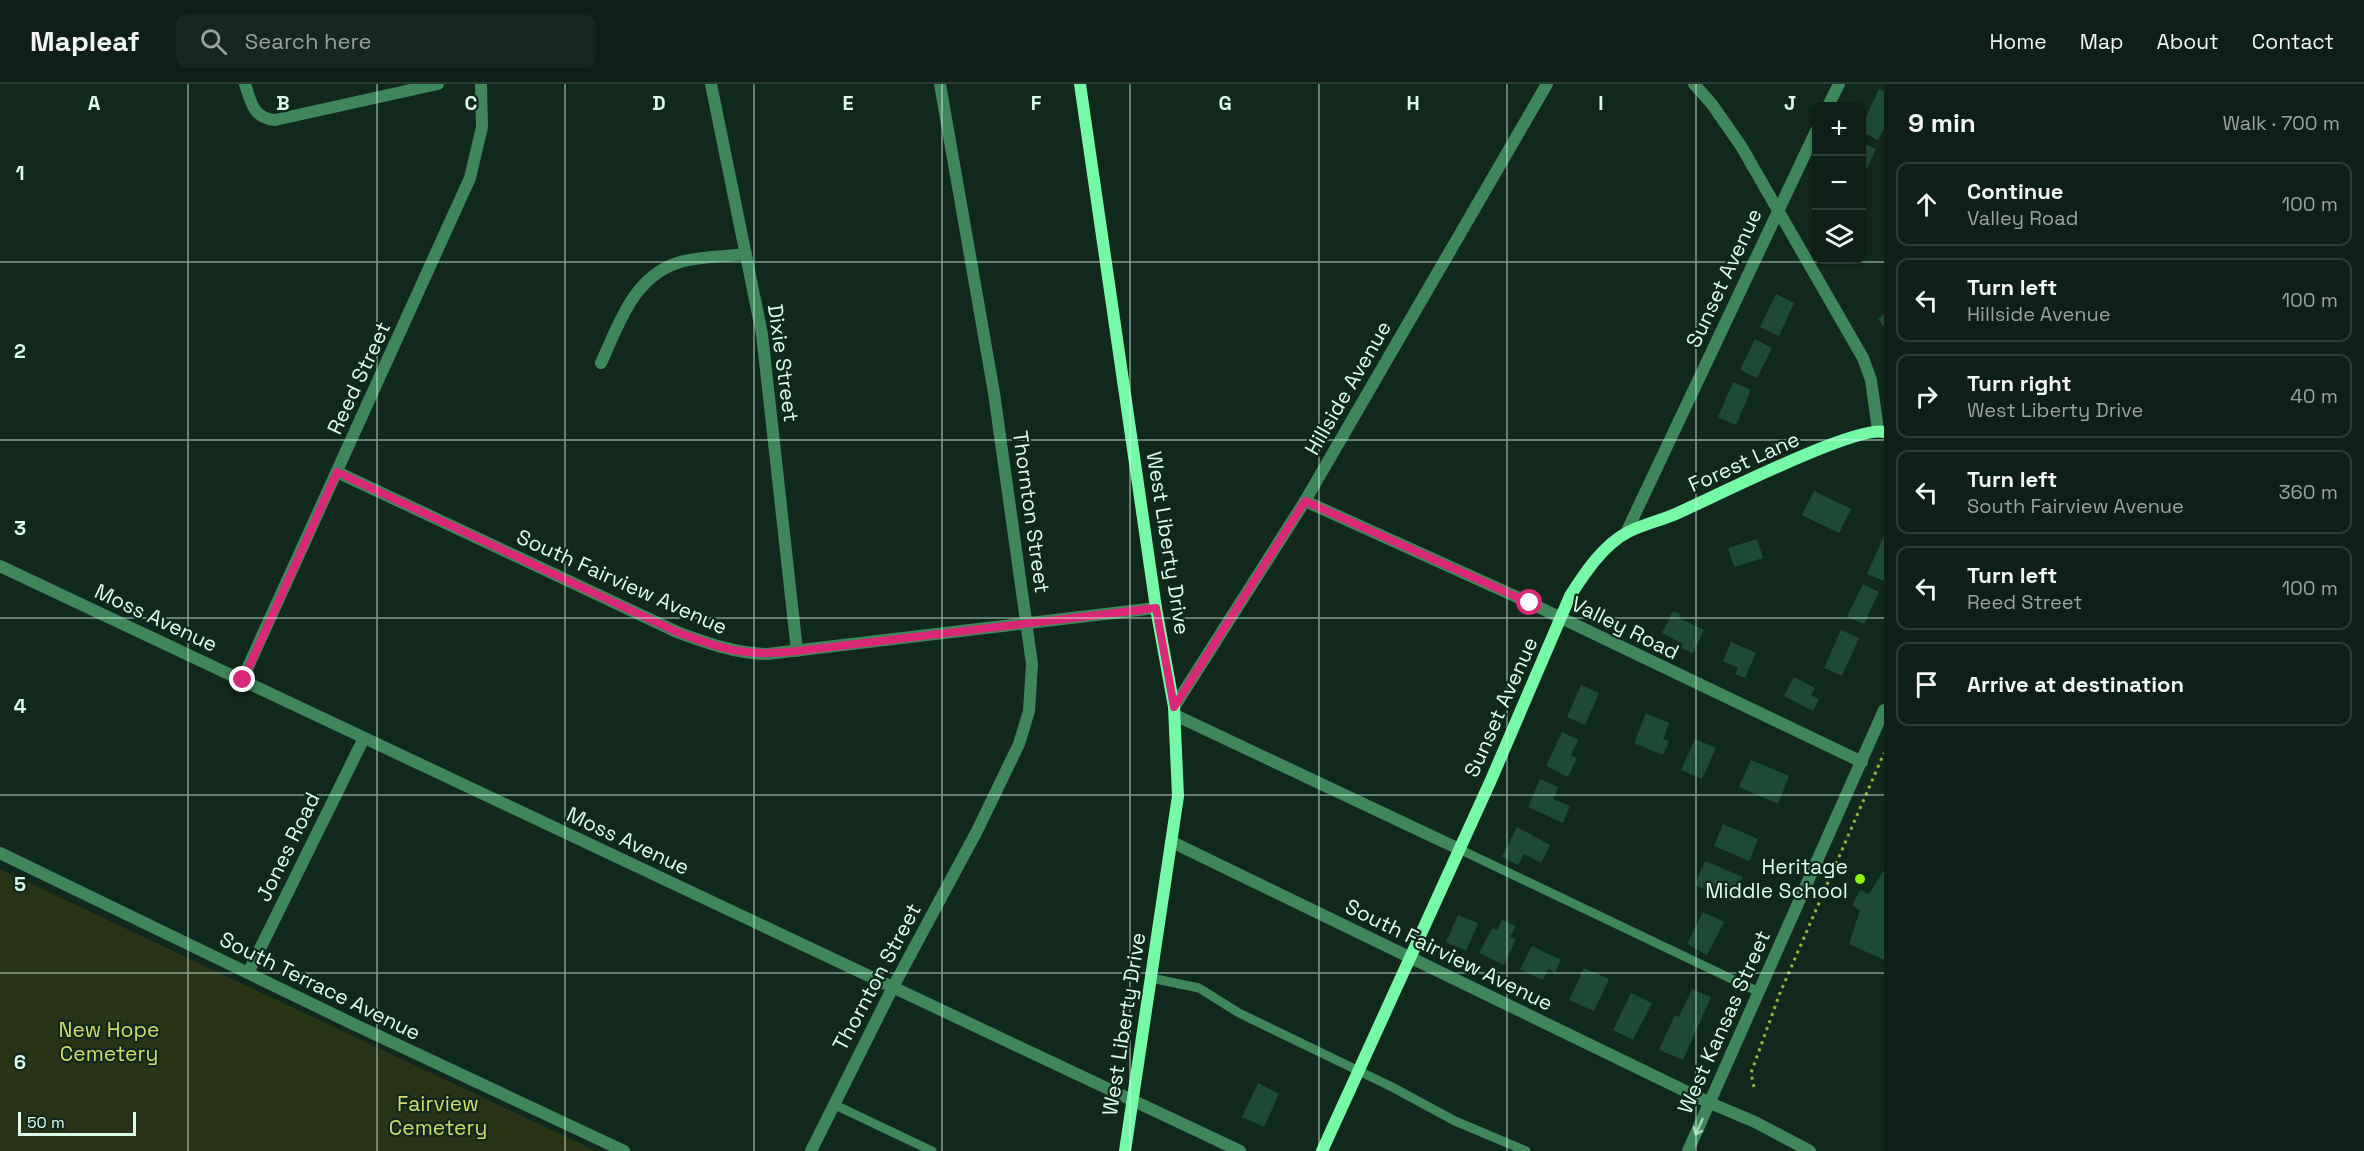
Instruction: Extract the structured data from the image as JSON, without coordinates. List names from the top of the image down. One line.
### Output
{"streets":{"main road":["Sunset Avenue","Forest Lane","West Liberty Drive"],"street":["Dixie Street","Reed Street","Hillside Avenue","Thornton Street","South Fairview Avenue","Moss Avenue","Valley Road","Jones Road","South Terrace Avenue","West Kansas Street"]},"crossings":[["Sunset Avenue","Forest Lane"],["Sunset Avenue","South Fairview Avenue"],["Sunset Avenue","Valley Road"],["Dixie Street","South Fairview Avenue"],["Reed Street","South Fairview Avenue"],["Reed Street","Moss Avenue"],["Hillside Avenue","West Liberty Drive"],["Hillside Avenue","Valley Road"],["Thornton Street","South Fairview Avenue"],["Thornton Street","Moss Avenue"],["West Liberty Drive","South Fairview Avenue"],["West Liberty Drive","Moss Avenue"],["South Fairview Avenue","West Kansas Street"],["Moss Avenue","Jones Road"],["Valley Road","West Kansas Street"],["Jones Road","South Terrace Avenue"]],"parks":["New Hope Cemetery","Fairview Cemetery"],"places":["Heritage Middle School"],"scale_bar":"50 m","page":{"header":"Mapleaf","search":"Search here","nav":["Home","Map","About","Contact"],"heading":["9 min","Walk · 700 m"],"map_buttons":["+","−"],"list":[["Continue","Valley Road","100 m"],["Turn left","Hillside Avenue","100 m"],["Turn right","West Liberty Drive","40 m"],["Turn left","South Fairview Avenue","360 m"],["Turn left","Reed Street","100 m"],"Arrive at destination"],"scale":"50 m"},"grid":{"columns":["A","B","C","D","E","F","G","H","I","J"],"rows":["1","2","3","4","5","6"]}}
